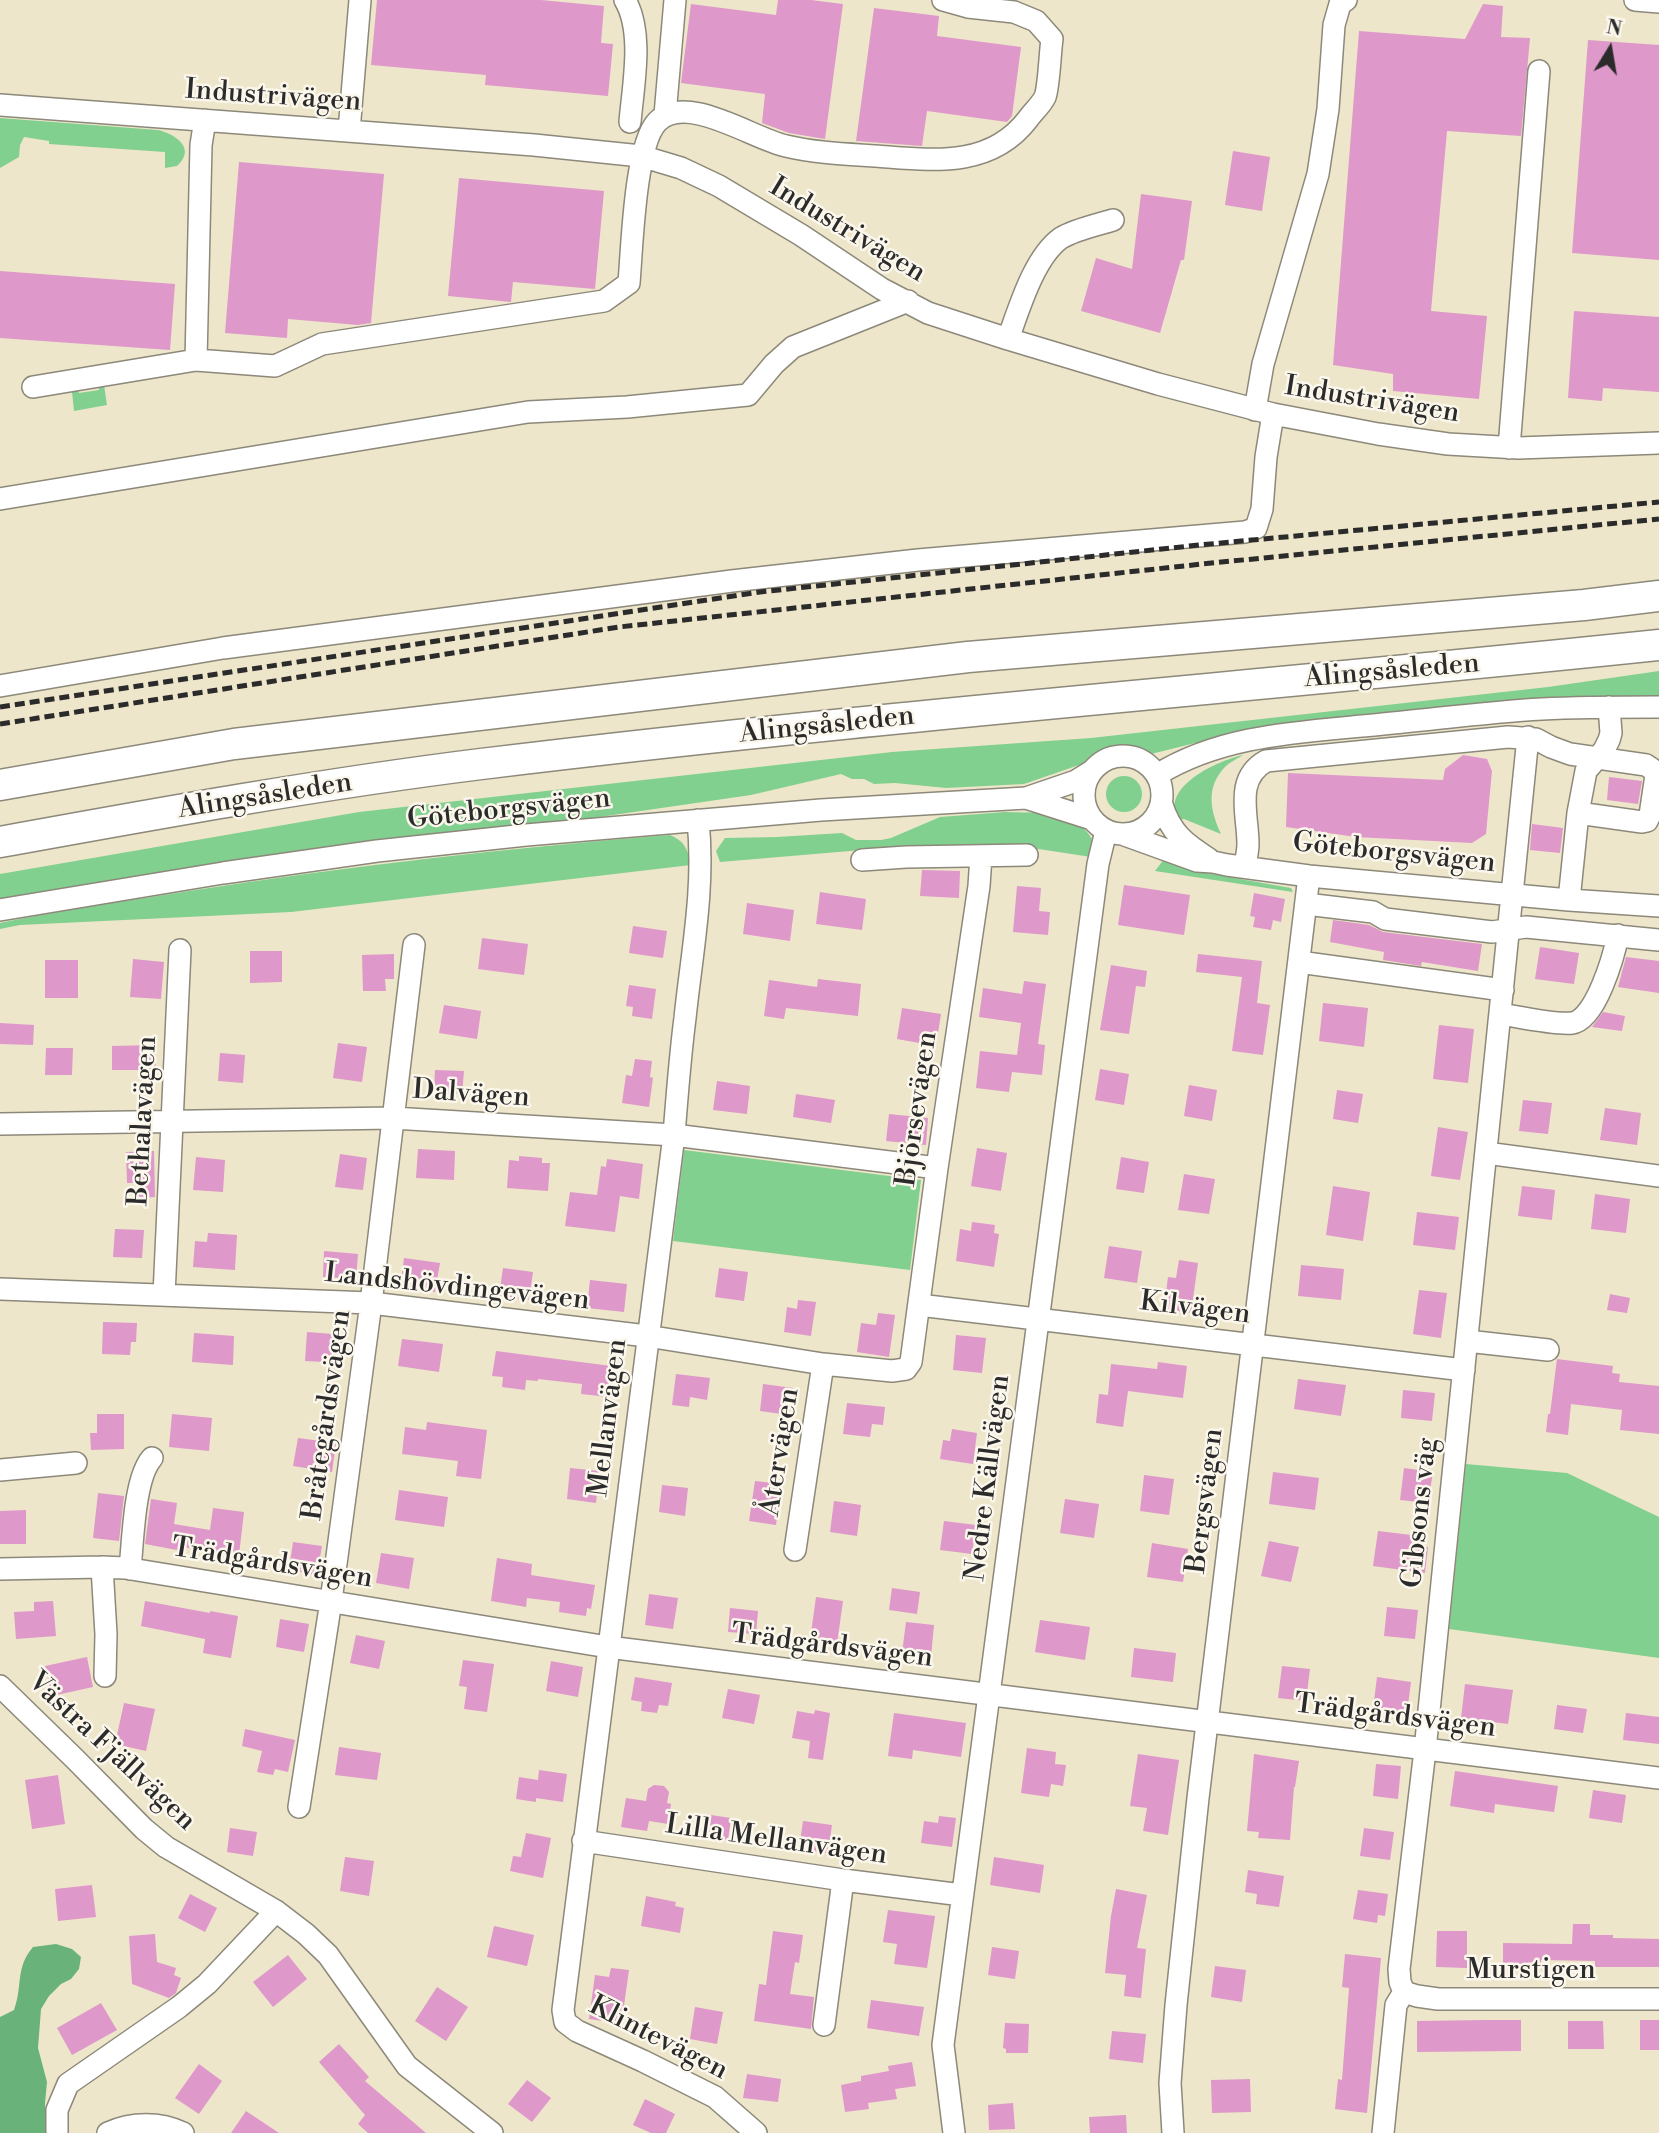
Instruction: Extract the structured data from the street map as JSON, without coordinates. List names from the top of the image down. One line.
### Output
{"streets":{"highway":["Alingsåsleden"],"street":["Industrivägen","Göteborgsvägen","Dalvägen","Björsevägen","Bethalavägen","Landshövdingevägen","Kilvägen","Bråtegårdsvägen","Mellanvägen","Återvägen","Nedre Källvägen","Bergsvägen","Gibsons väg","Trädgårdsvägen","Västra Fjällvägen","Lilla Mellanvägen","Murstigen","Klintevägen"]},"crossings":[["Göteborgsvägen","Mellanvägen"],["Göteborgsvägen","Nedre Källvägen"],["Göteborgsvägen","Bergsvägen"],["Göteborgsvägen","Gibsons väg"],["Dalvägen","Björsevägen"],["Dalvägen","Bethalavägen"],["Dalvägen","Bråtegårdsvägen"],["Dalvägen","Mellanvägen"],["Björsevägen","Landshövdingevägen"],["Björsevägen","Kilvägen"],["Bethalavägen","Landshövdingevägen"],["Landshövdingevägen","Bråtegårdsvägen"],["Landshövdingevägen","Mellanvägen"],["Landshövdingevägen","Återvägen"],["Kilvägen","Nedre Källvägen"],["Kilvägen","Bergsvägen"],["Kilvägen","Gibsons väg"],["Bråtegårdsvägen","Trädgårdsvägen"],["Mellanvägen","Trädgårdsvägen"],["Mellanvägen","Lilla Mellanvägen"],["Mellanvägen","Klintevägen"],["Nedre Källvägen","Trädgårdsvägen"],["Nedre Källvägen","Lilla Mellanvägen"],["Bergsvägen","Trädgårdsvägen"],["Gibsons väg","Trädgårdsvägen"],["Gibsons väg","Murstigen"]],"north":"top"}
